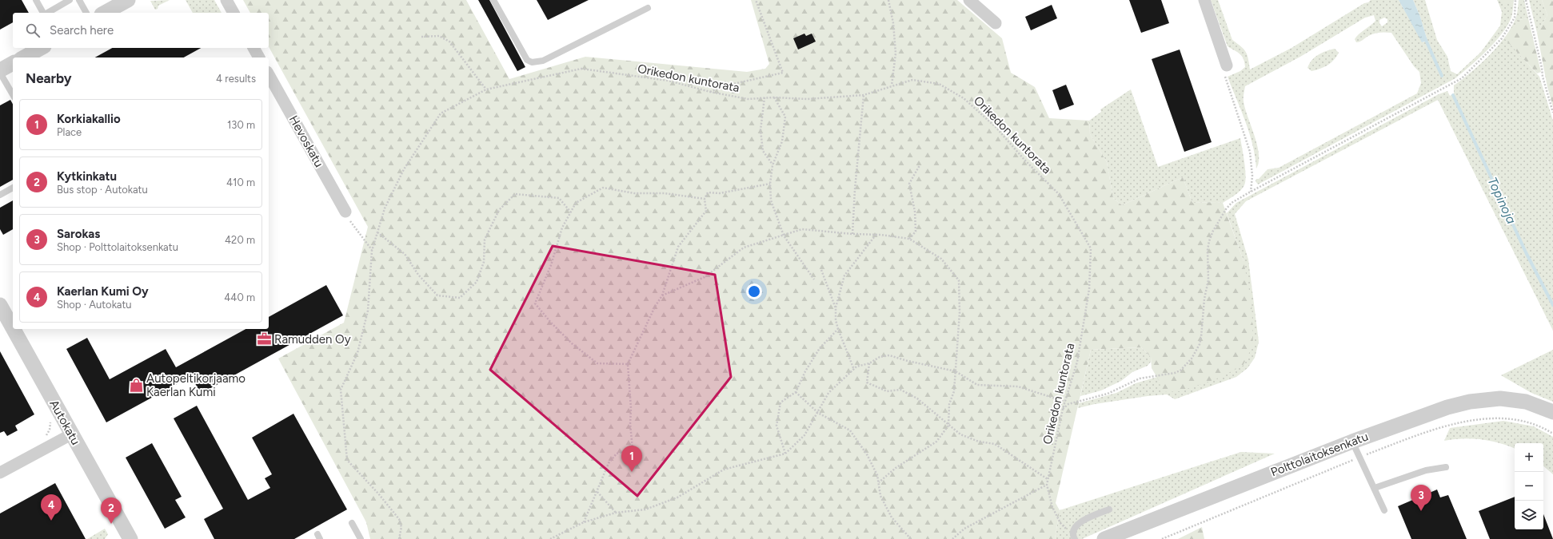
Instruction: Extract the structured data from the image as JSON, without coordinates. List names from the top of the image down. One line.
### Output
{"streets":{"street":["Hevoskatu","Autokatu","Polttolaitoksenkatu"],"path":["Orikedon kuntorata"]},"water":["Topinoja"],"places":{"office":["Ramudden Oy"],"shop":["Autopeltikorjaamo Kaerlan Kumi"]},"page":{"search":"Search here","heading":["Nearby","4 results"],"list":[{"mark":"1","name":"Korkiakallio","note":"Place","value":"130 m"},{"mark":"2","name":"Kytkinkatu","note":"Bus stop · Autokatu","value":"410 m"},{"mark":"3","name":"Sarokas","note":"Shop · Polttolaitoksenkatu","value":"420 m"},{"mark":"4","name":"Kaerlan Kumi Oy","note":"Shop · Autokatu","value":"440 m"}],"map_buttons":["+","−"],"pins":["1","3","4","2"]}}
